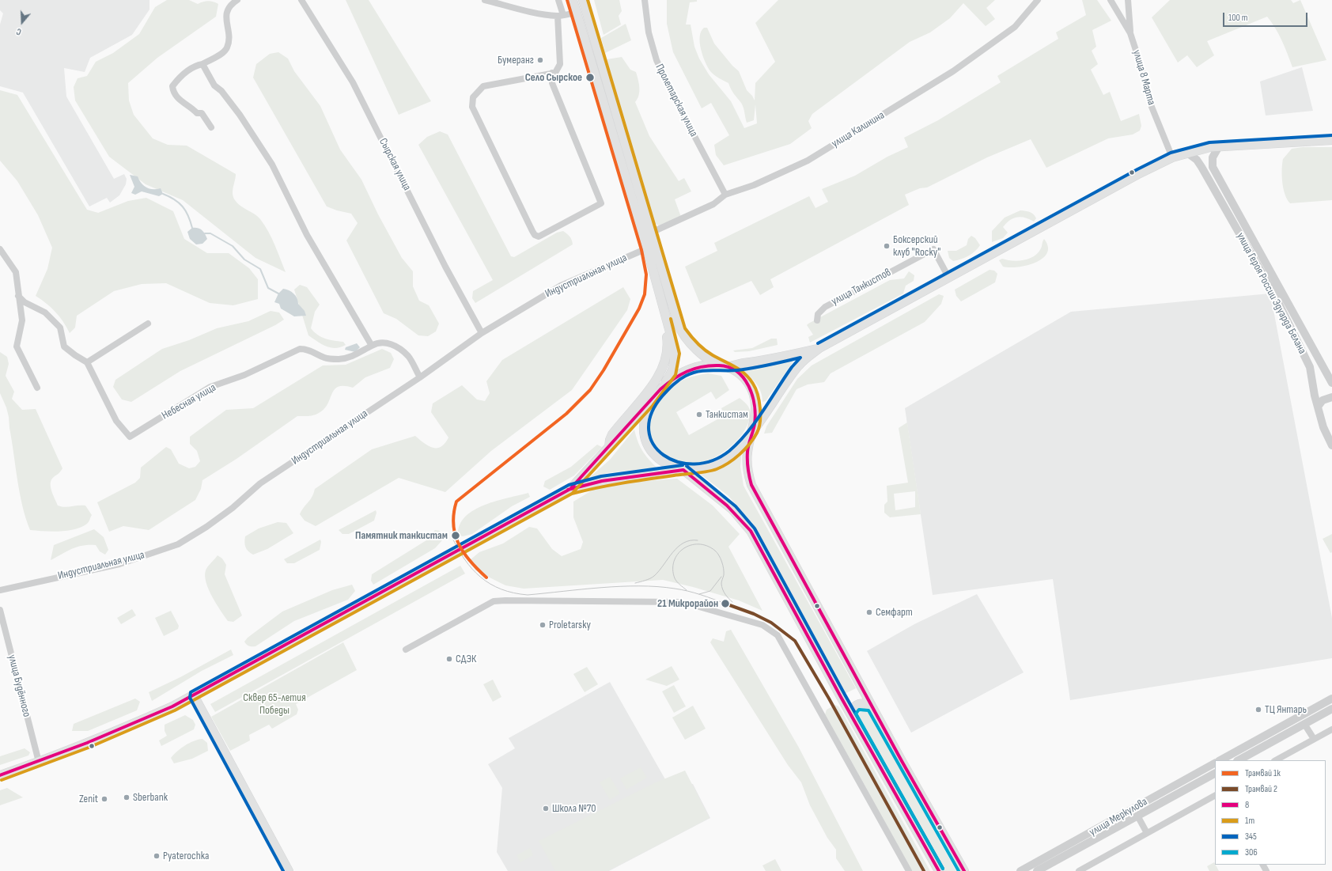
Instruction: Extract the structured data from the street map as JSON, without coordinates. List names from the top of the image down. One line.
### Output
{"streets":{"street":["улица 8 Марта","Пролетарская улица","улица Калинина","Сырская улица","Индустриальная улица","улица Танкистов","улица Героя России Эдуарда Белана","Небесная улица","улица Будённого","улица Меркулова"]},"crossings":[["Пролетарская улица","улица Калинина"],["Сырская улица","Индустриальная улица"],["Индустриальная улица","Небесная улица"]],"parks":["Сквер 65-летия Победы"],"places":["Бумеранг","Село Сырское","Боксерский клуб \"Rocky\"","Танкистам","Памятник танкистам","21 Микрорайон","Семфарт","Proletarsky","СДЭК","ТЦ Янтарь","Sberbank","Zenit","Школа №70","Pyaterochka"],"lines":["tram line 1к","transit line 1т","transit line 345","transit line 8","tram line 2","transit line 306"],"legend":["Трамвай 1к","Трамвай 2","8","1т","345","306"],"scale_bar":"100 m","north":"bottom"}
